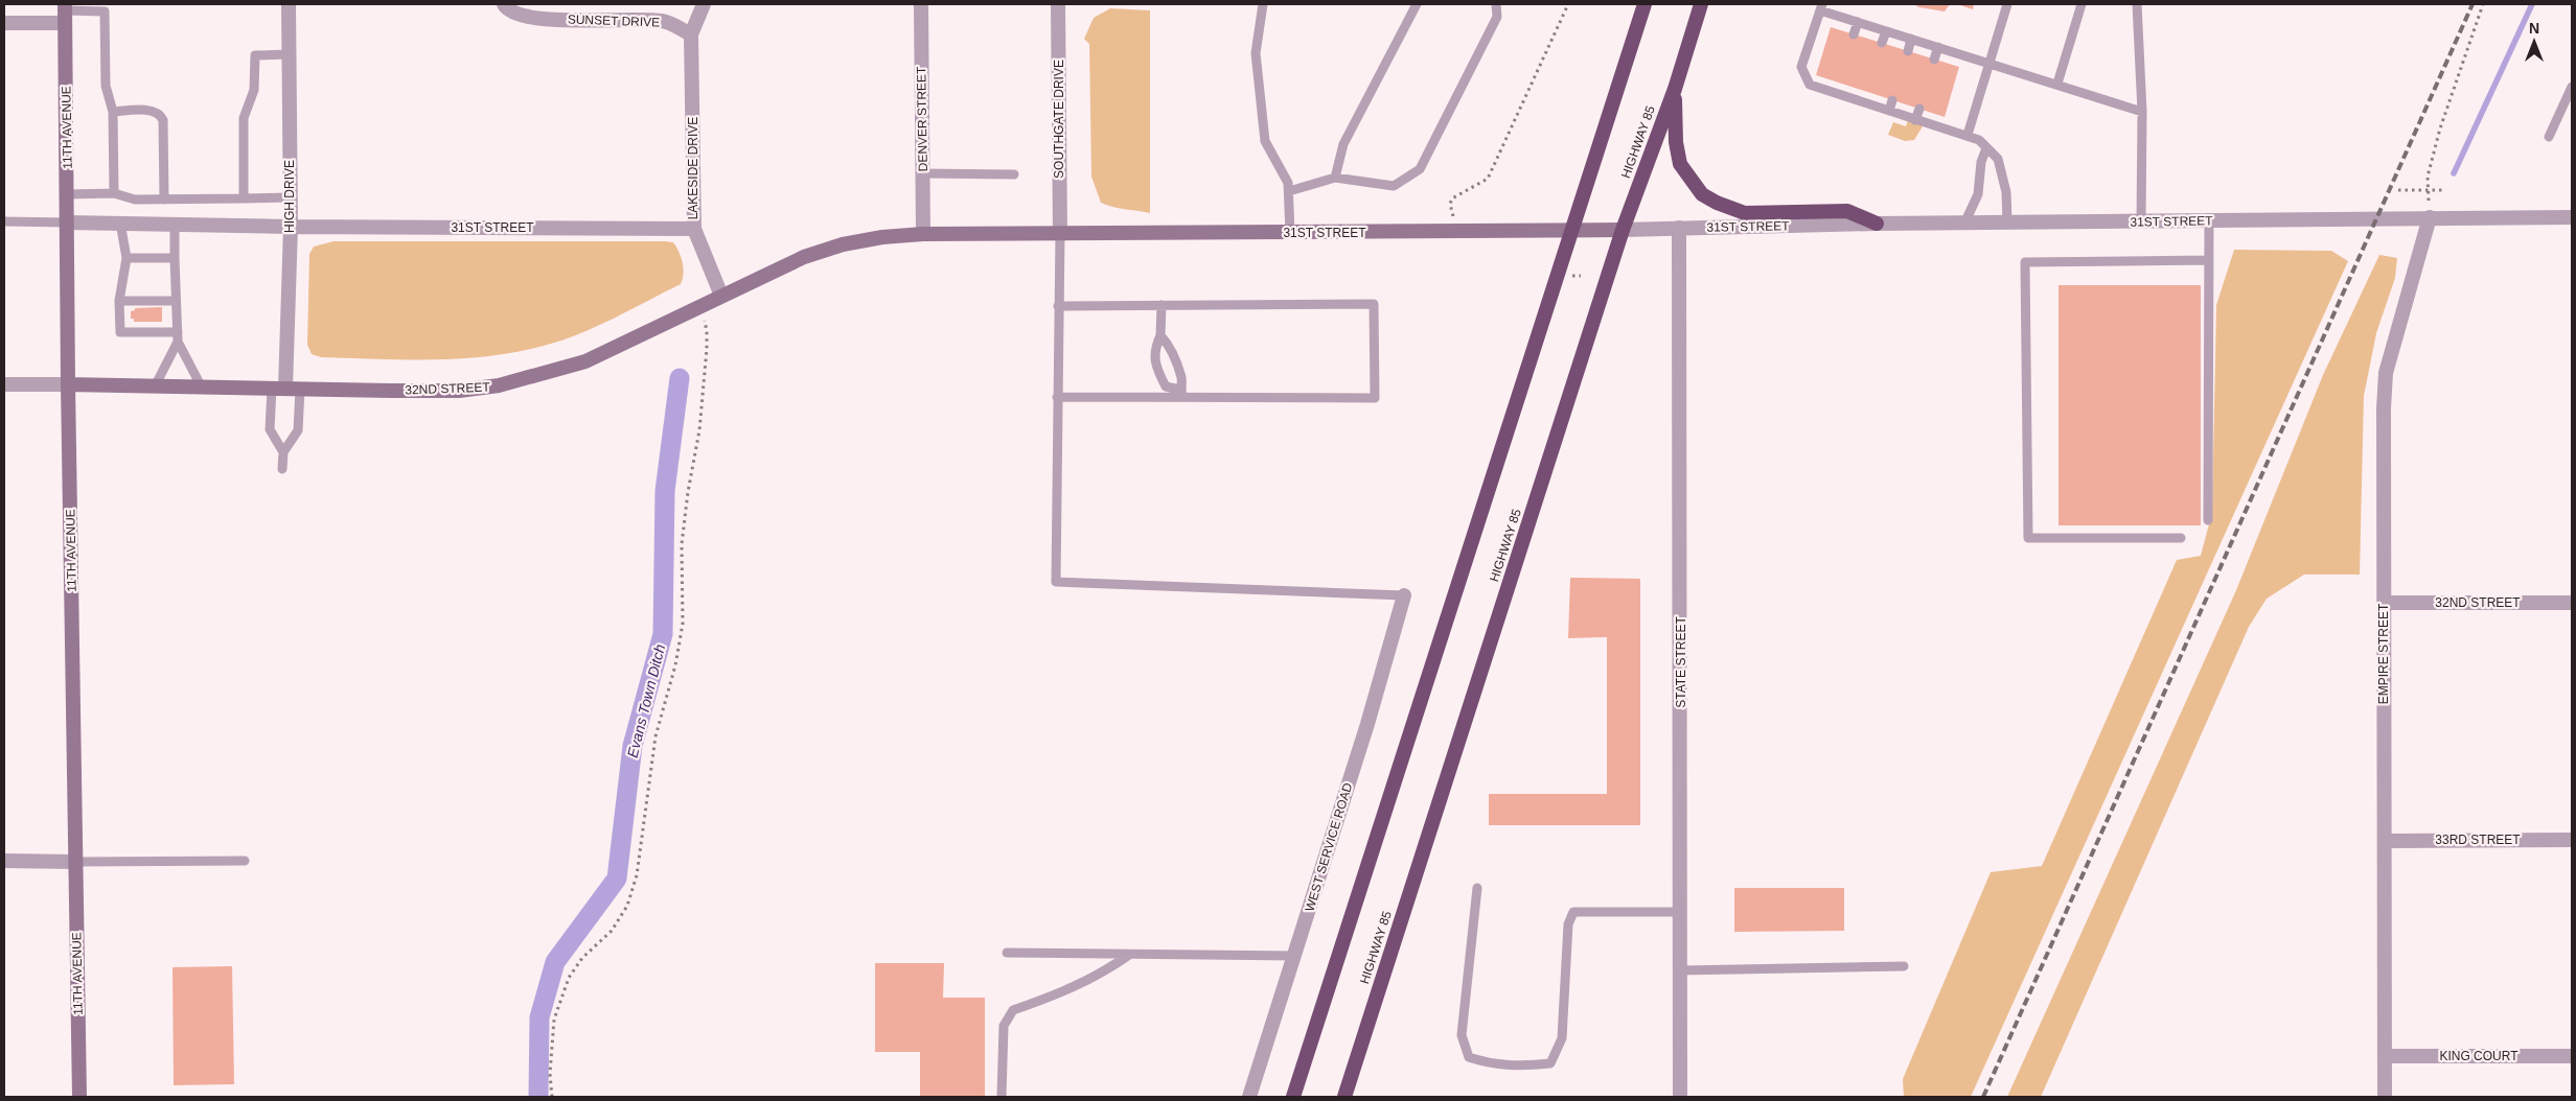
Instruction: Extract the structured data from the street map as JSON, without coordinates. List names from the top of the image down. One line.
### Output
{"streets":{"highway":["HIGHWAY 85"],"main road":["11TH AVENUE","31ST STREET","32ND STREET"],"street":["SUNSET DRIVE","DENVER STREET","SOUTHGATE DRIVE","LAKESIDE DRIVE","HIGH DRIVE","EMPIRE STREET","STATE STREET","33RD STREET","WEST SERVICE ROAD","KING COURT"]},"crossings":[["SUNSET DRIVE","LAKESIDE DRIVE"],["DENVER STREET","31ST STREET"],["DENVER STREET","32ND STREET"],["SOUTHGATE DRIVE","31ST STREET"],["11TH AVENUE","31ST STREET"],["11TH AVENUE","32ND STREET"],["HIGHWAY 85","31ST STREET"],["LAKESIDE DRIVE","31ST STREET"],["LAKESIDE DRIVE","32ND STREET"],["HIGH DRIVE","31ST STREET"],["HIGH DRIVE","32ND STREET"],["31ST STREET","32ND STREET"],["31ST STREET","EMPIRE STREET"],["31ST STREET","STATE STREET"],["32ND STREET","EMPIRE STREET"],["EMPIRE STREET","33RD STREET"],["EMPIRE STREET","KING COURT"]],"water":["Evans Town Ditch"],"north":"top"}
